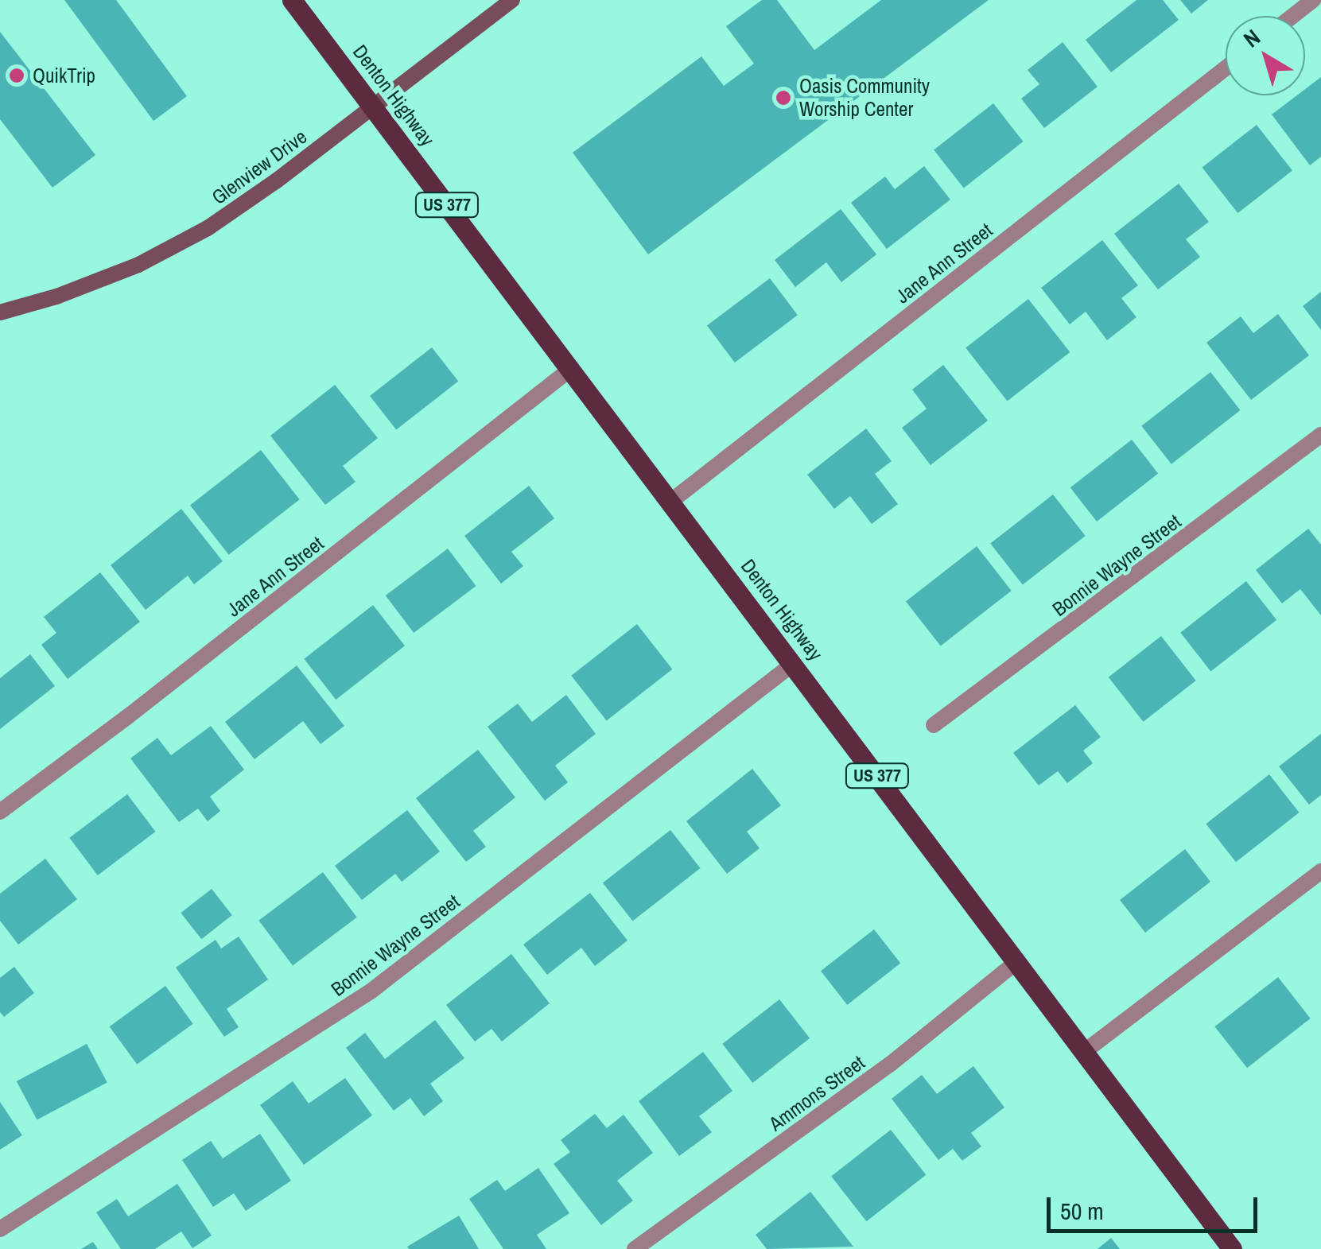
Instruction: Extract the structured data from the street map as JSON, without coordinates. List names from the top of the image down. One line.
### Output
{"streets":{"main road":["Denton Highway","Glenview Drive","US 377"],"street":["Jane Ann Street","Bonnie Wayne Street","Ammons Street"]},"crossings":[["Denton Highway","Glenview Drive"],["Denton Highway","Jane Ann Street"],["Denton Highway","Bonnie Wayne Street"],["Denton Highway","Ammons Street"]],"places":["QuikTrip","Oasis Community Worship Center"],"scale_bar":"50 m","north":"top left"}
